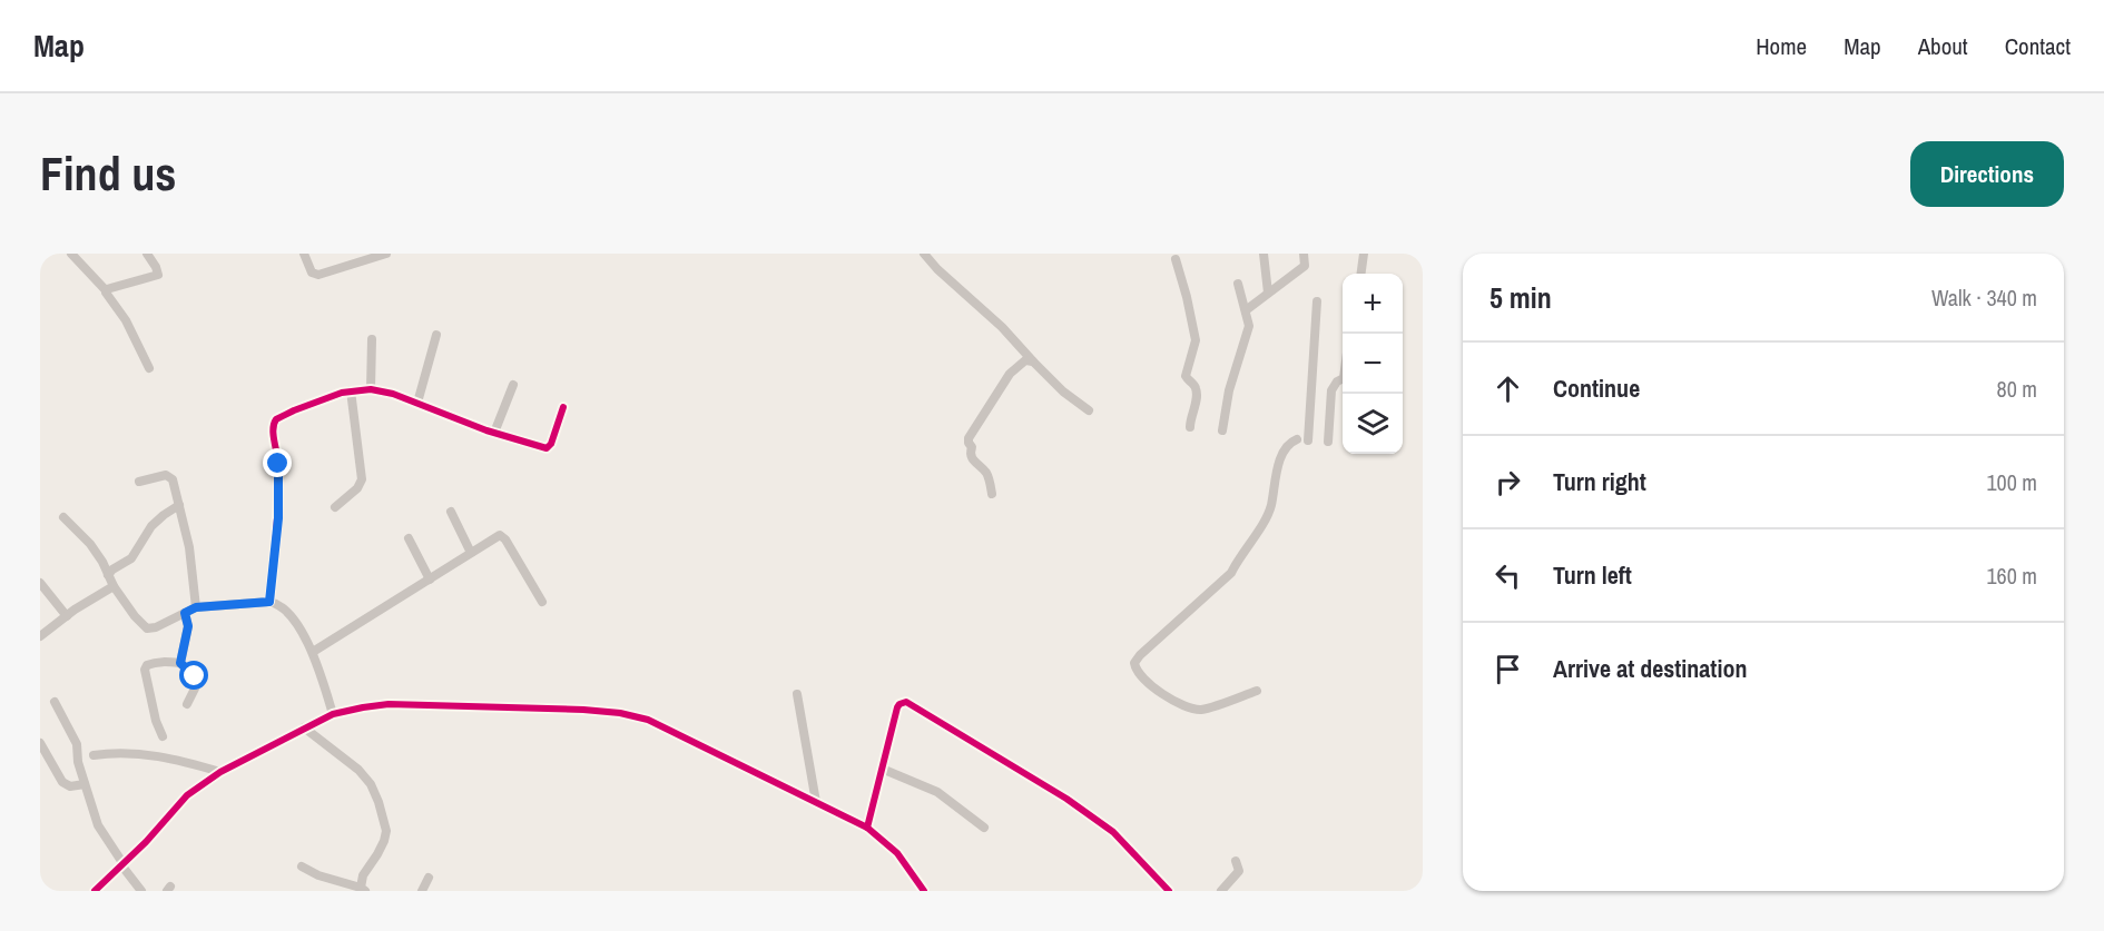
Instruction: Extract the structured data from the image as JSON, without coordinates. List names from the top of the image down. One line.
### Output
{"page":{"header":"Map","nav":["Home","Map","About","Contact"],"buttons":"Directions","title":"Find us","heading":["5 min","Walk · 340 m"],"map_buttons":["+","−"],"list":[["Continue","80 m"],["Turn right","100 m"],["Turn left","160 m"],"Arrive at destination"]}}
